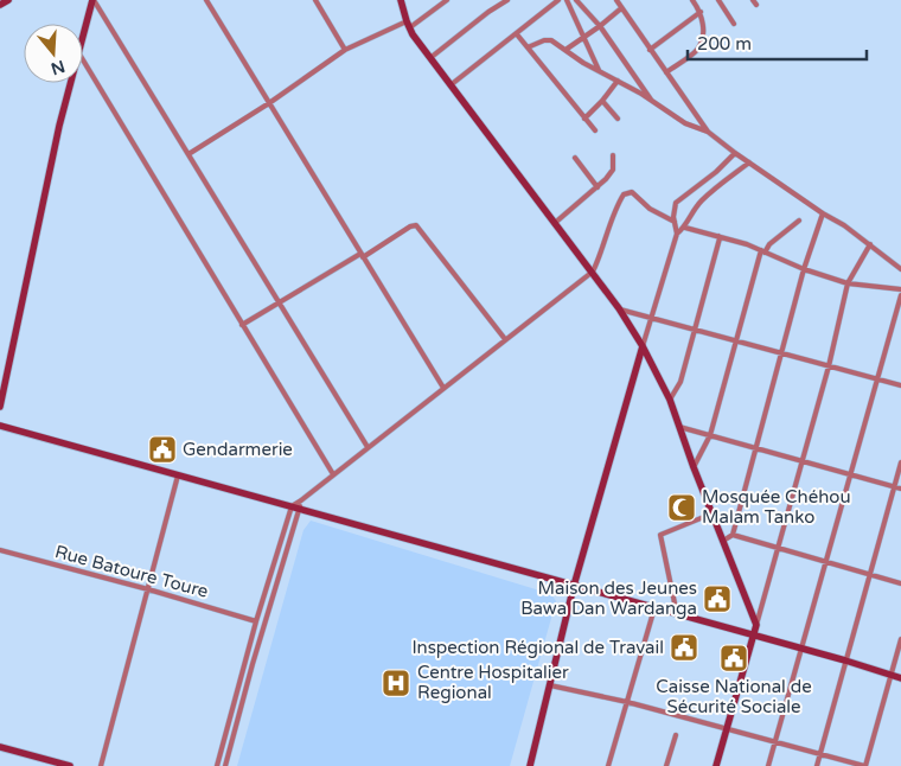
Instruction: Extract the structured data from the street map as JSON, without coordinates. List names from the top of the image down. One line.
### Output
{"streets":{"street":["Rue Batoure Toure"]},"places":{"public building":["Gendarmerie","Maison des Jeunes Bawa Dan Wardanga","Inspection Régional de Travail","Caisse National de Sécurité Sociale"],"mosque":["Mosquée Chéhou Malam Tanko"],"hospital":["Centre Hospitalier Regional"]},"scale_bar":"200 m","north":"bottom"}
